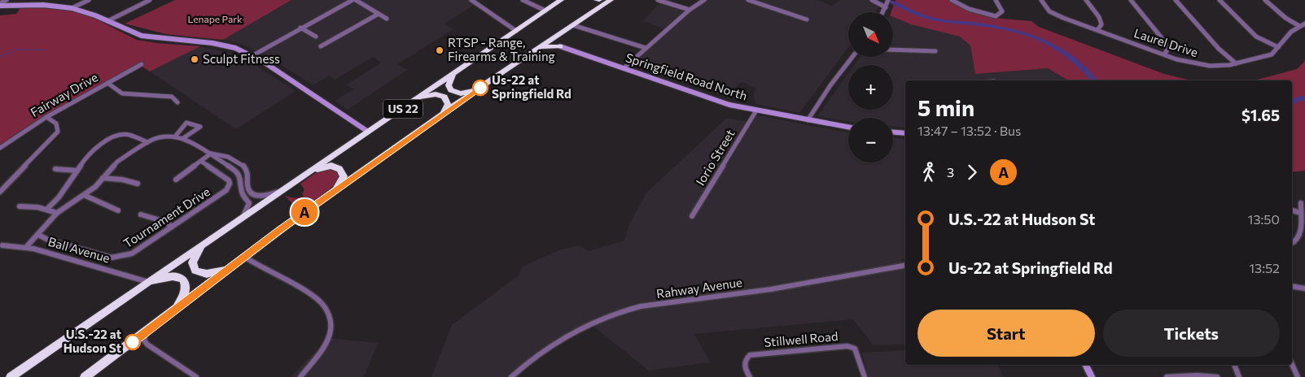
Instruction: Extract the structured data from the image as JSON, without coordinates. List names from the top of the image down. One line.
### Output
{"streets":{"highway":["US 22"],"street":["Laurel Drive","Springfield Road North","Fairway Drive","Iorio Street","Tournament Drive","Ball Avenue","Rahway Avenue","Stillwell Road"]},"crossings":[["Springfield Road North","Iorio Street"],["US 22","Ball Avenue"]],"parks":["Lenape Park"],"places":["RTSP - Range, Firearms & Training","Sculpt Fitness","Us-22 at Springfield Rd","U.S.-22 at Hudson St"],"lines":["bus line A"],"north":"bottom right","page":{"on_map":"A","map_buttons":["+","−"],"heading":["5 min","13:47 – 13:52 · Bus","$1.65"],"legs":["3","A"],"list":[{"name":"U.S.-22 at Hudson St","value":"13:50"},{"name":"Us-22 at Springfield Rd","value":"13:52"}],"buttons":["Start","Tickets"]}}
